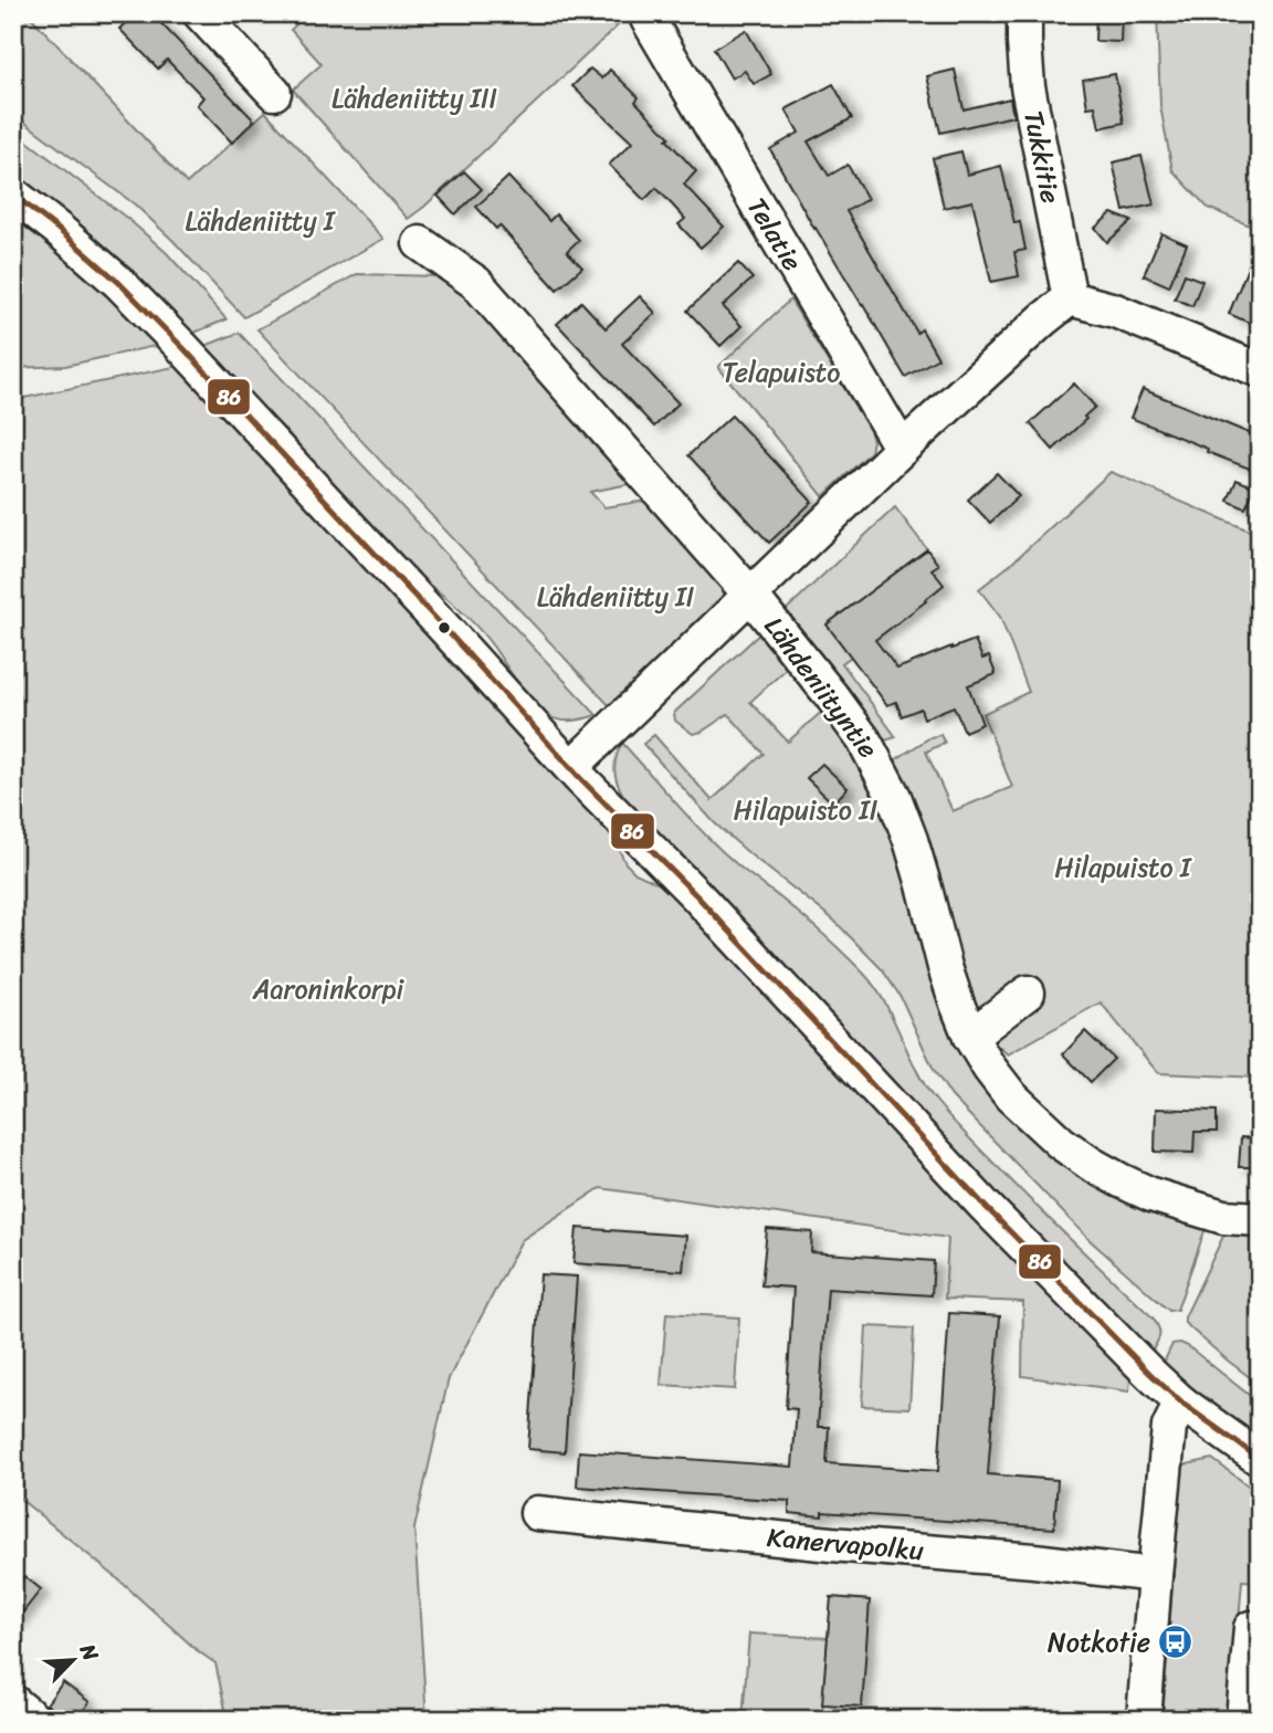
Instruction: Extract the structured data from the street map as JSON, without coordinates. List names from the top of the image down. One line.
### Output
{"streets":{"street":["Tukkitie","Telatie","Lähdeniityntie","Kanervapolku"]},"parks":["Lähdeniitty III","Lähdeniitty I","Telapuisto","Lähdeniitty II","Hilapuisto II","Hilapuisto I","Aaroninkorpi"],"places":{"bus stop":["Notkotie"]},"lines":["transit line 86"],"north":"top right"}
